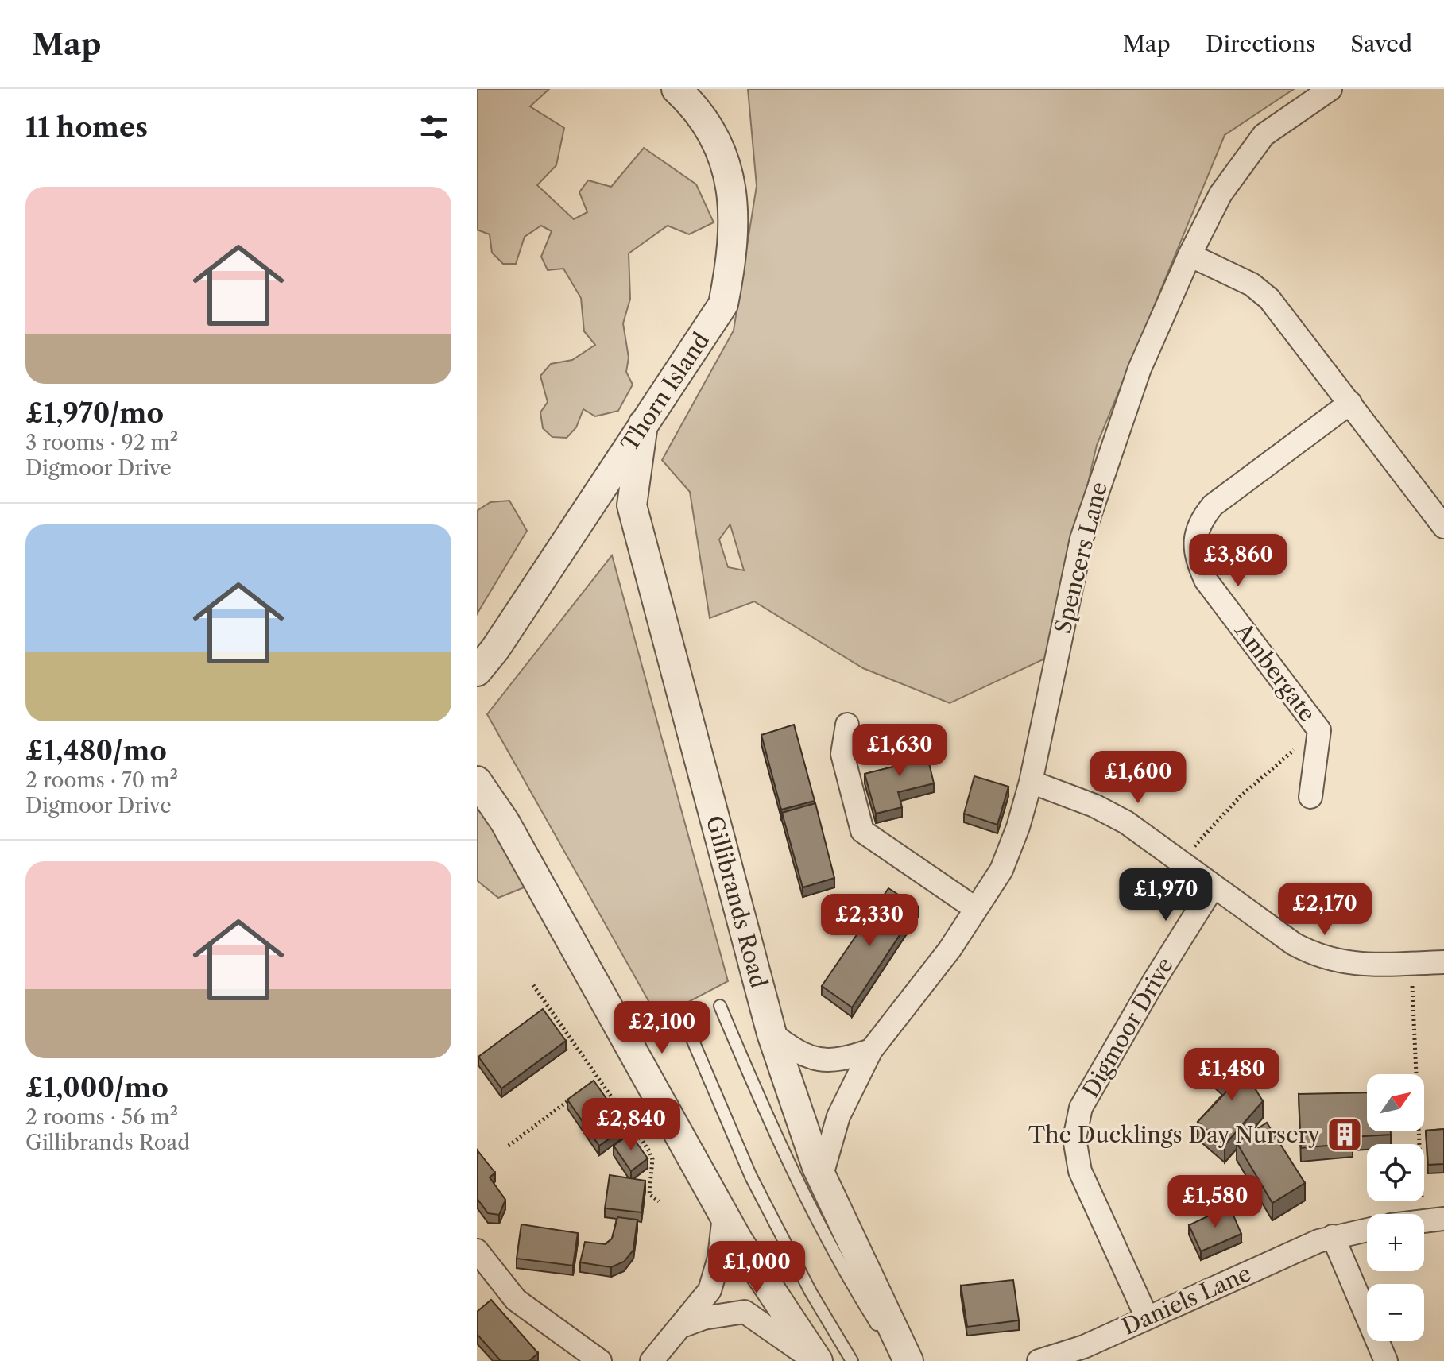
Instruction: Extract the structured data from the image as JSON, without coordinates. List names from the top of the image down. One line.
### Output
{"streets":{"street":["Thorn Island","Spencers Lane","Ambergate","Gillibrands Road","Digmoor Drive","Daniels Lane"]},"crossings":[["Thorn Island","Gillibrands Road"],["Spencers Lane","Gillibrands Road"],["Digmoor Drive","Daniels Lane"]],"places":{"building":["The Ducklings Day Nursery"]},"north":"top right","page":{"header":"Map","nav":["Map","Directions","Saved"],"heading":"11 homes","list":[{"name":"£1,970/mo","note":"3 rooms · 92 m² · Digmoor Drive"},{"name":"£1,480/mo","note":"2 rooms · 70 m² · Digmoor Drive"},{"name":"£1,000/mo","note":"2 rooms · 56 m² · Gillibrands Road"}],"price":["£3,860","£1,630","£1,600","£1,970","£2,170","£2,330","£2,100","£1,480","£2,840","£1,580","£1,000"],"map_buttons":["+","−"]}}
